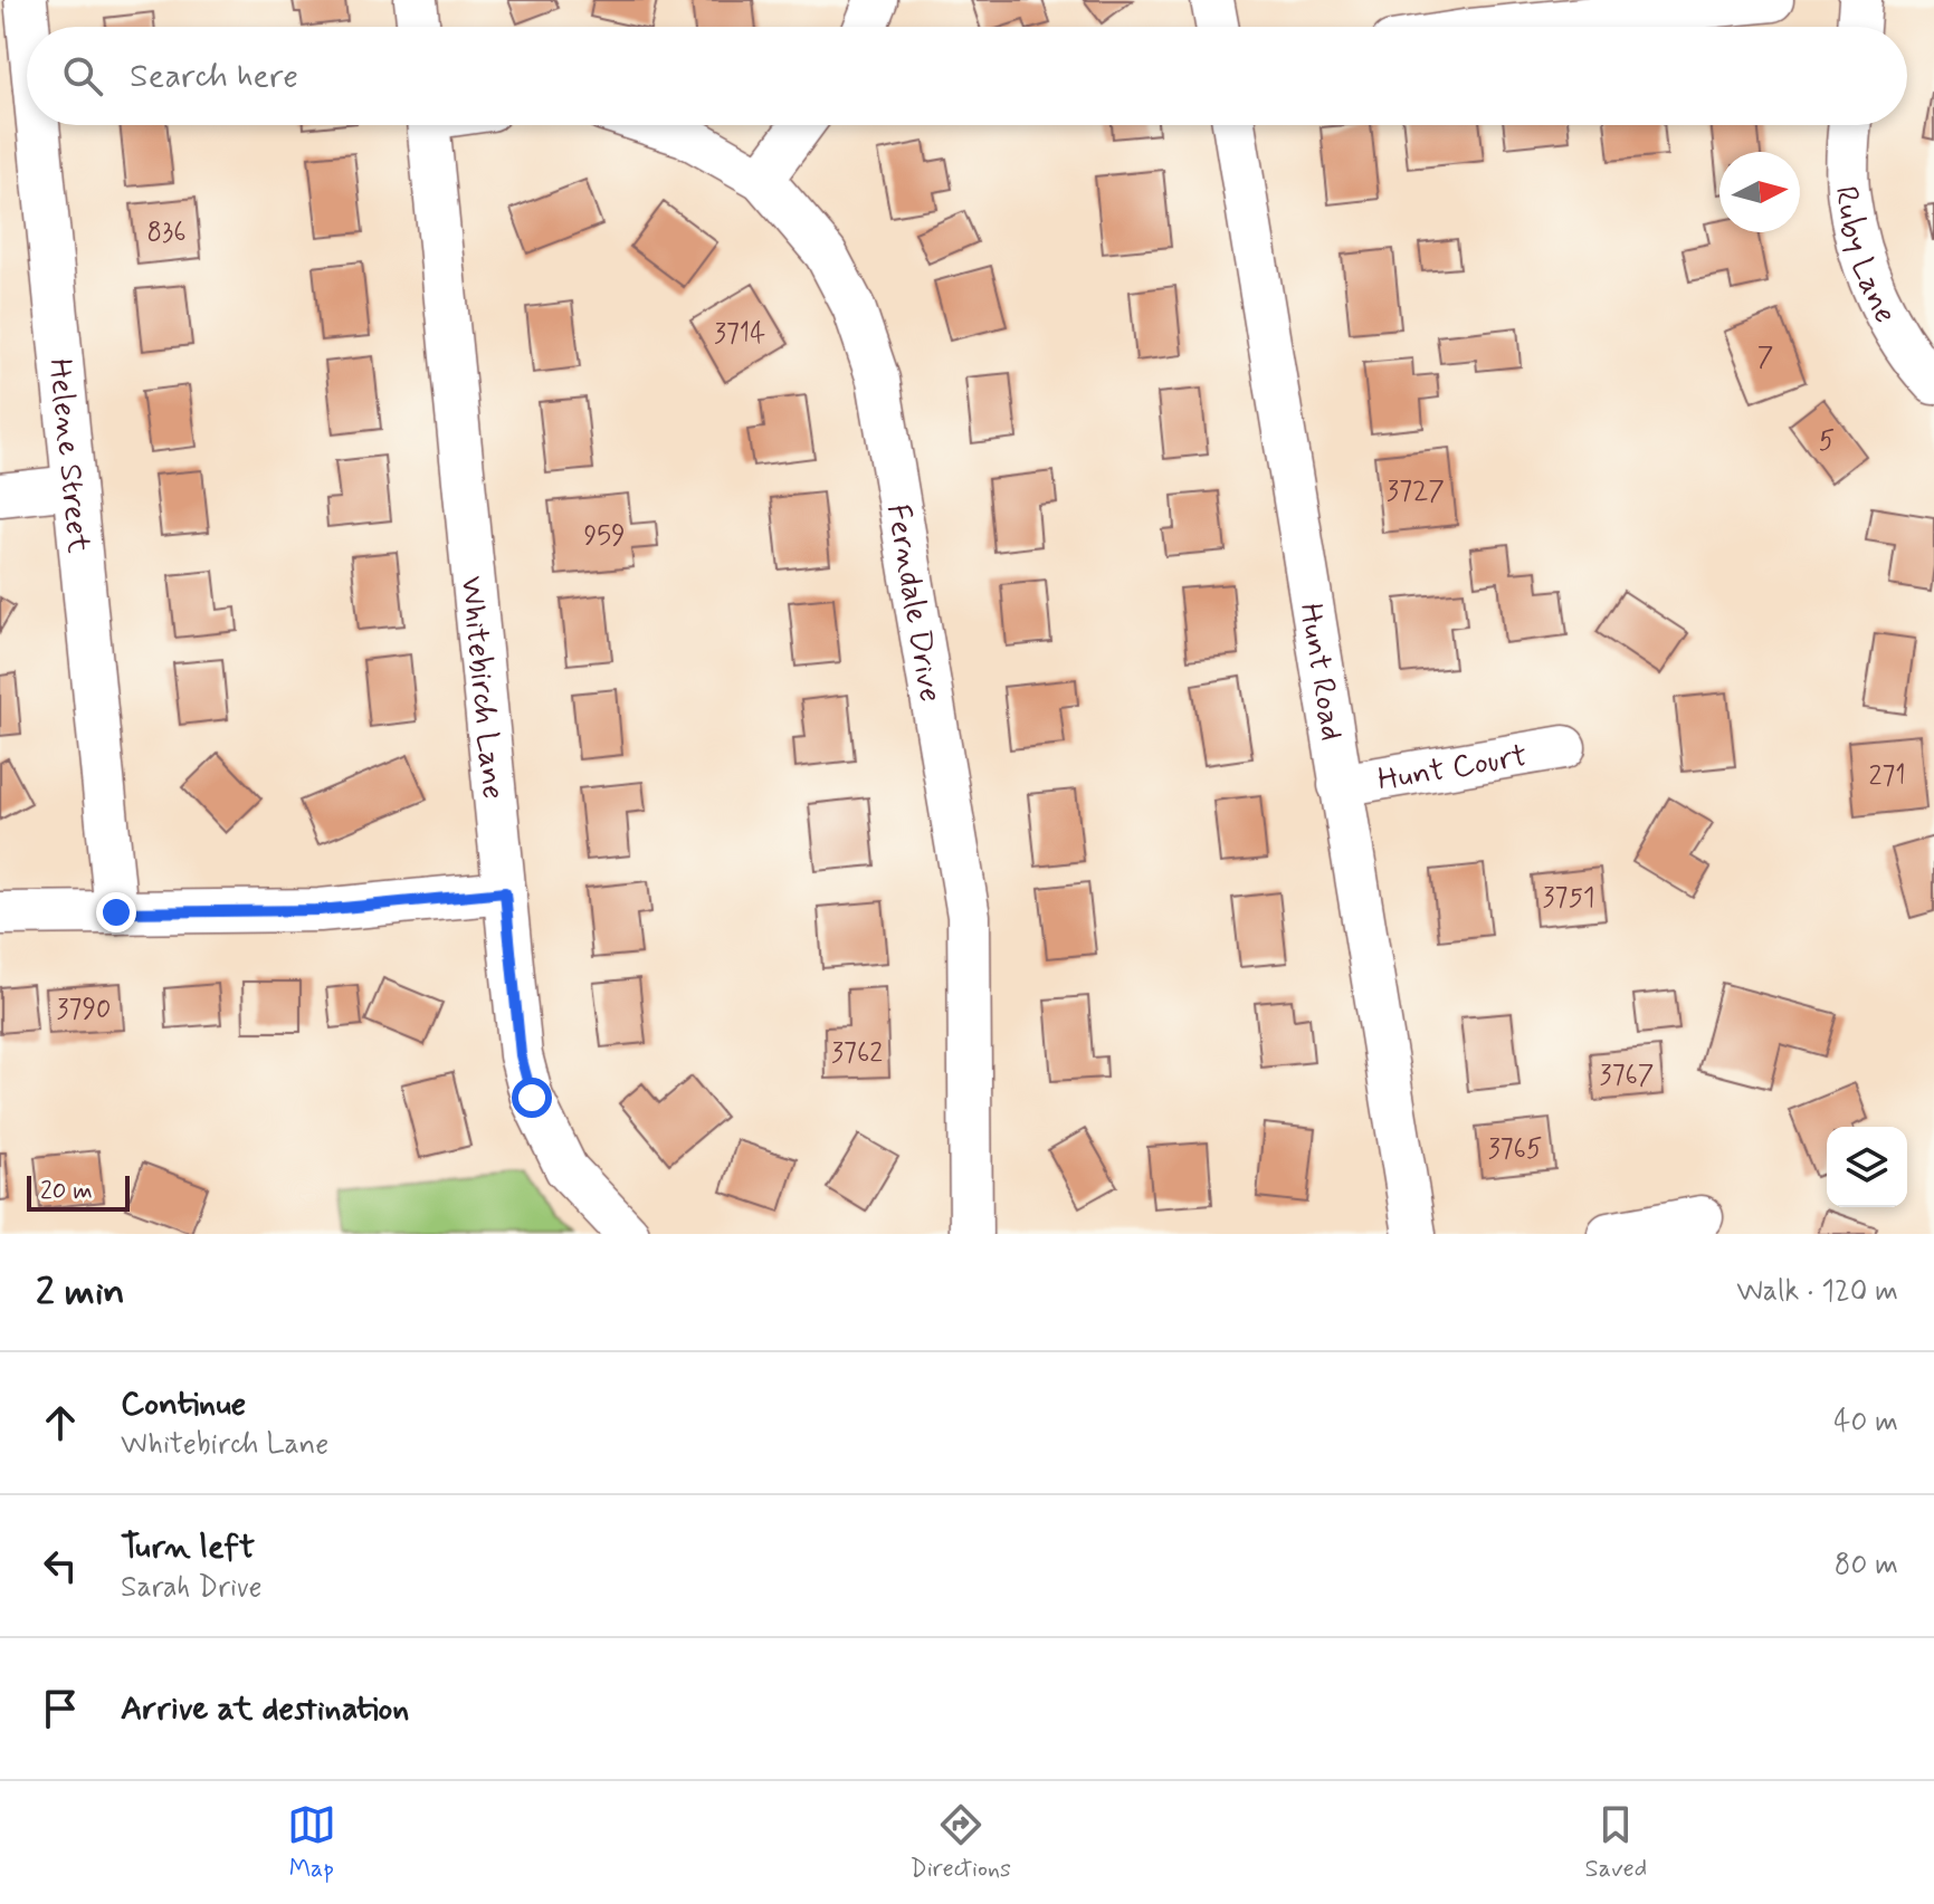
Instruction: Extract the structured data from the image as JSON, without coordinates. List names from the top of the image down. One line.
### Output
{"streets":{"street":["Ruby Lane","Helene Street","Ferndale Drive","Hunt Road","Whitebirch Lane","Hunt Court"]},"crossings":[["Hunt Road","Hunt Court"]],"house_numbers":["836","3714","7","5","3727","959","271","3751","3790","3762","3767","3765"],"scale_bar":"20 m","north":"right","page":{"search":"Search here","scale":"20 m","heading":["2 min","Walk · 120 m"],"list":[["Continue","Whitebirch Lane","40 m"],["Turn left","Sarah Drive","80 m"],"Arrive at destination"],"nav":["Map","Directions","Saved"]}}
